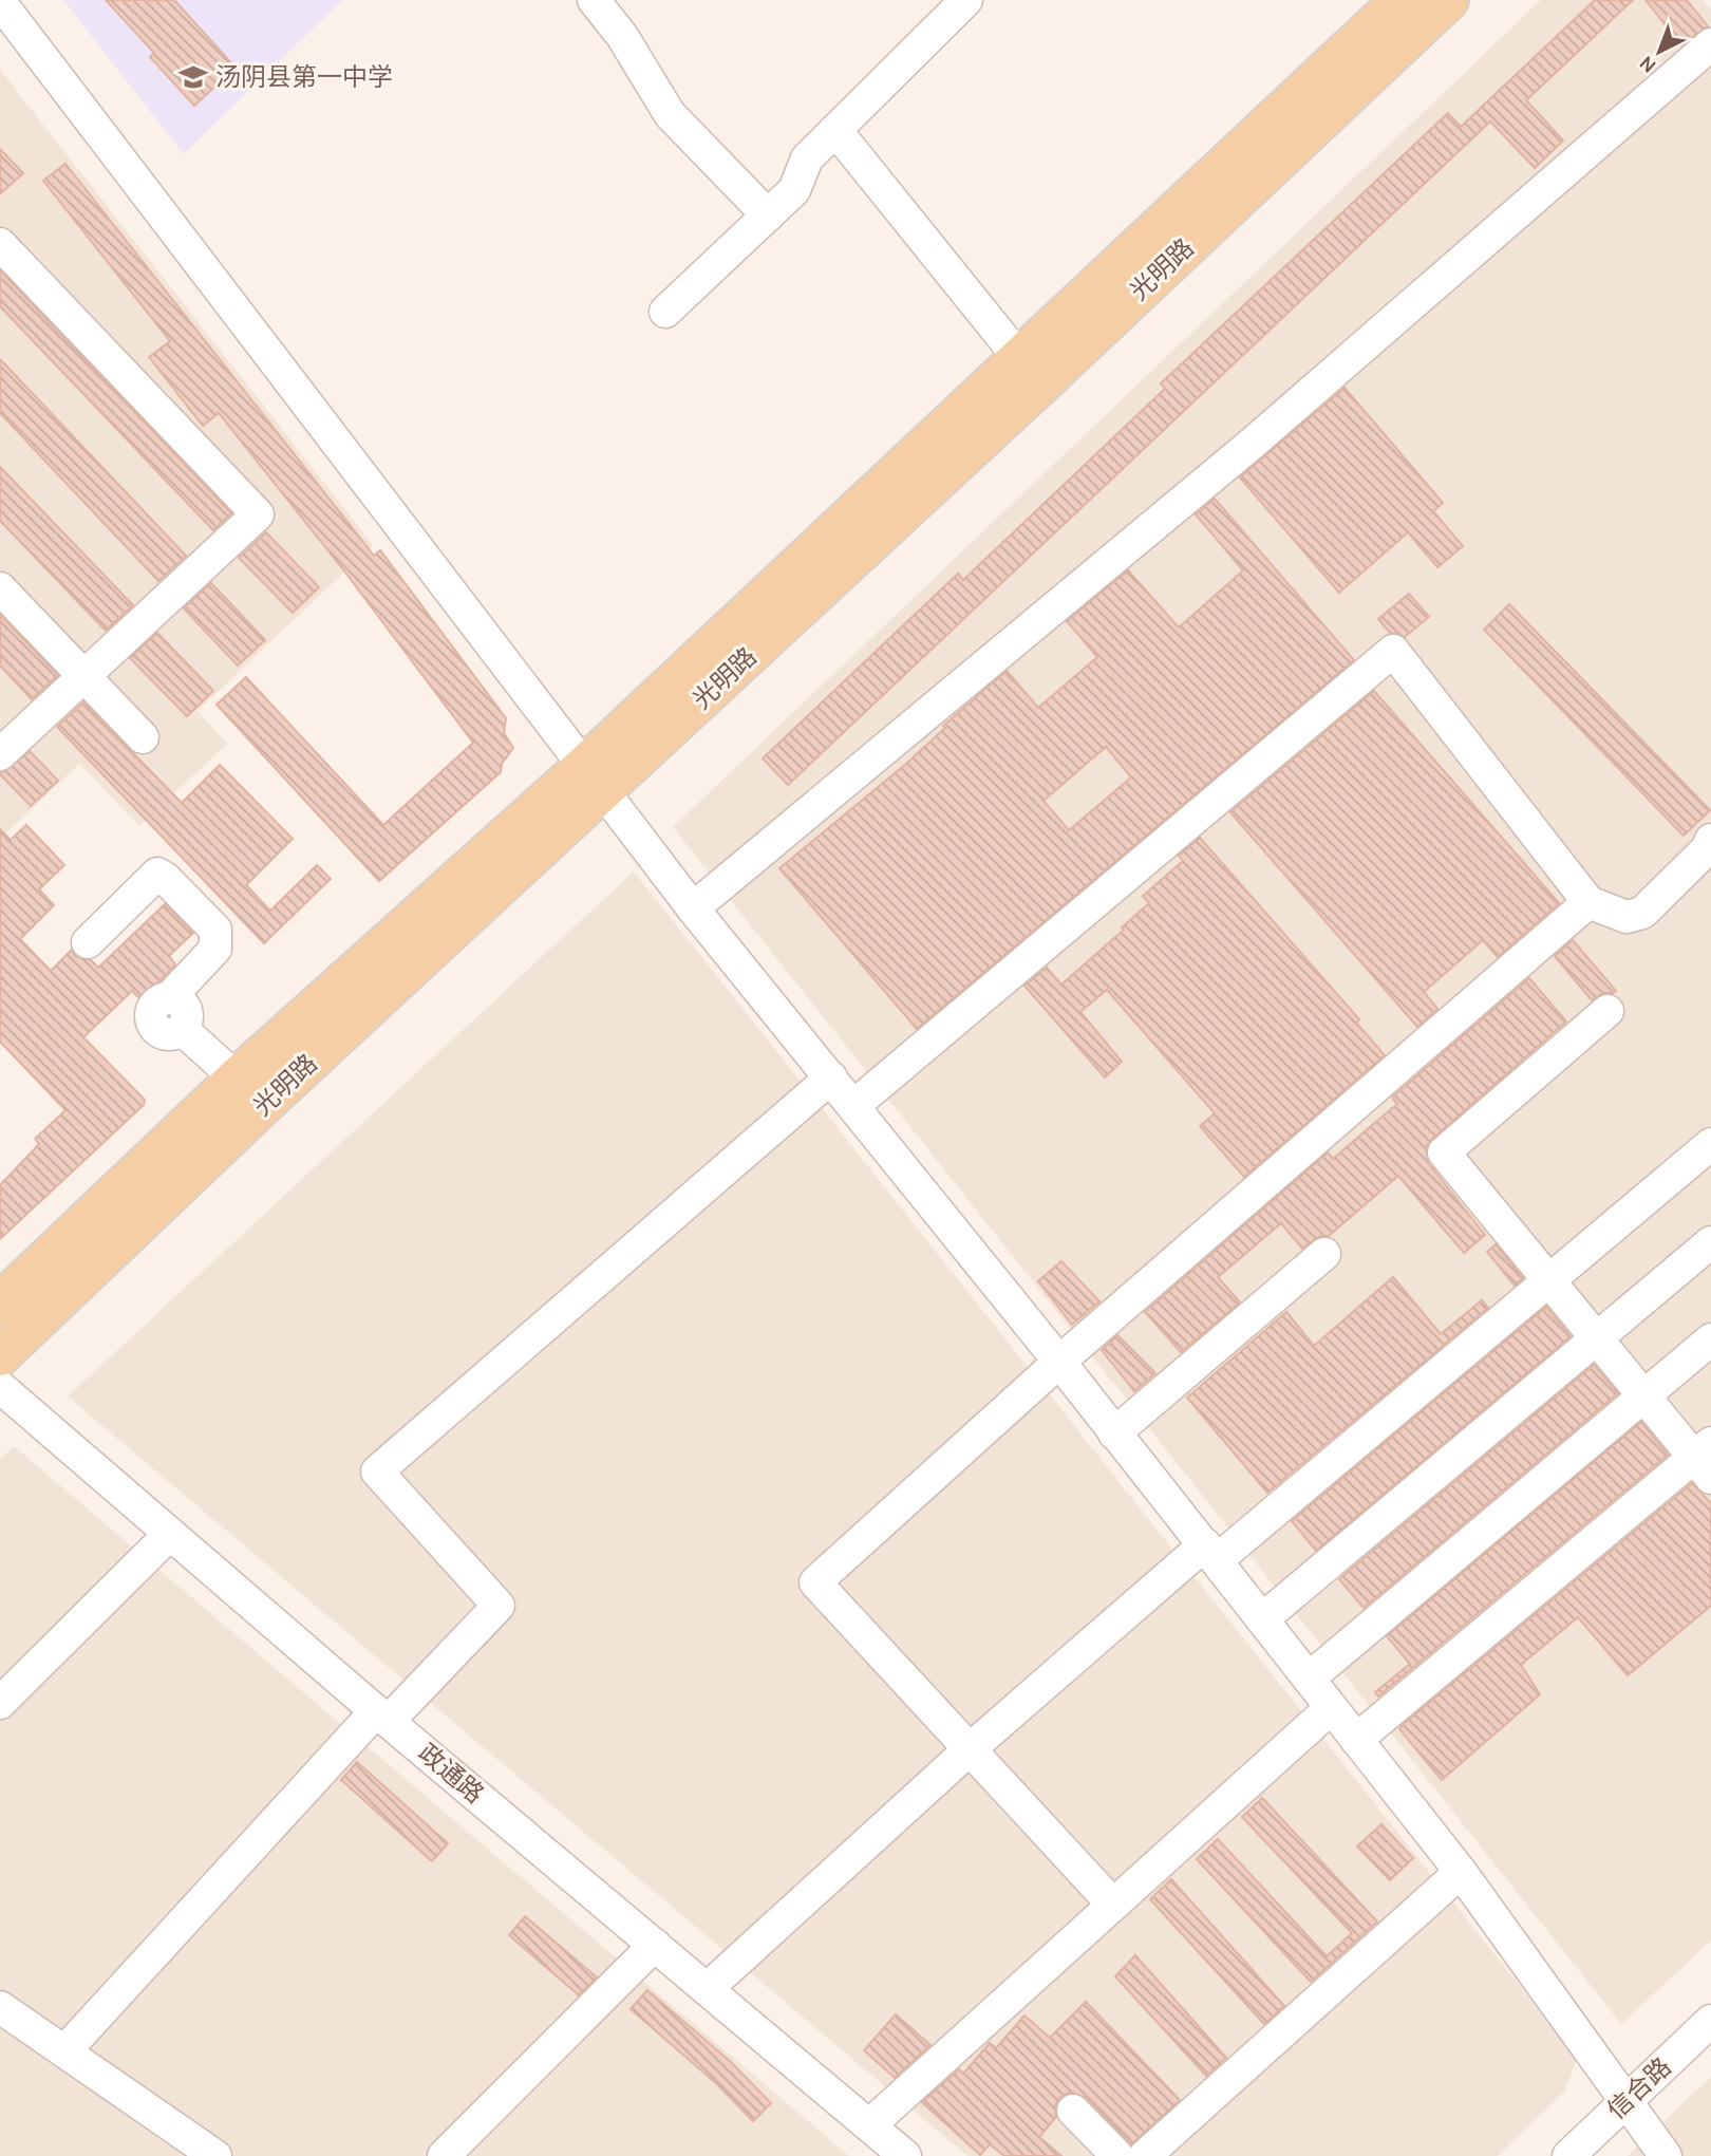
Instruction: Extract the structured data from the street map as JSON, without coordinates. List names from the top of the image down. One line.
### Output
{"streets":{"main road":["光明路"],"street":["政通路","信合路"]},"places":{"school or university":["汤阴县第一中学"]},"north":"bottom left"}
